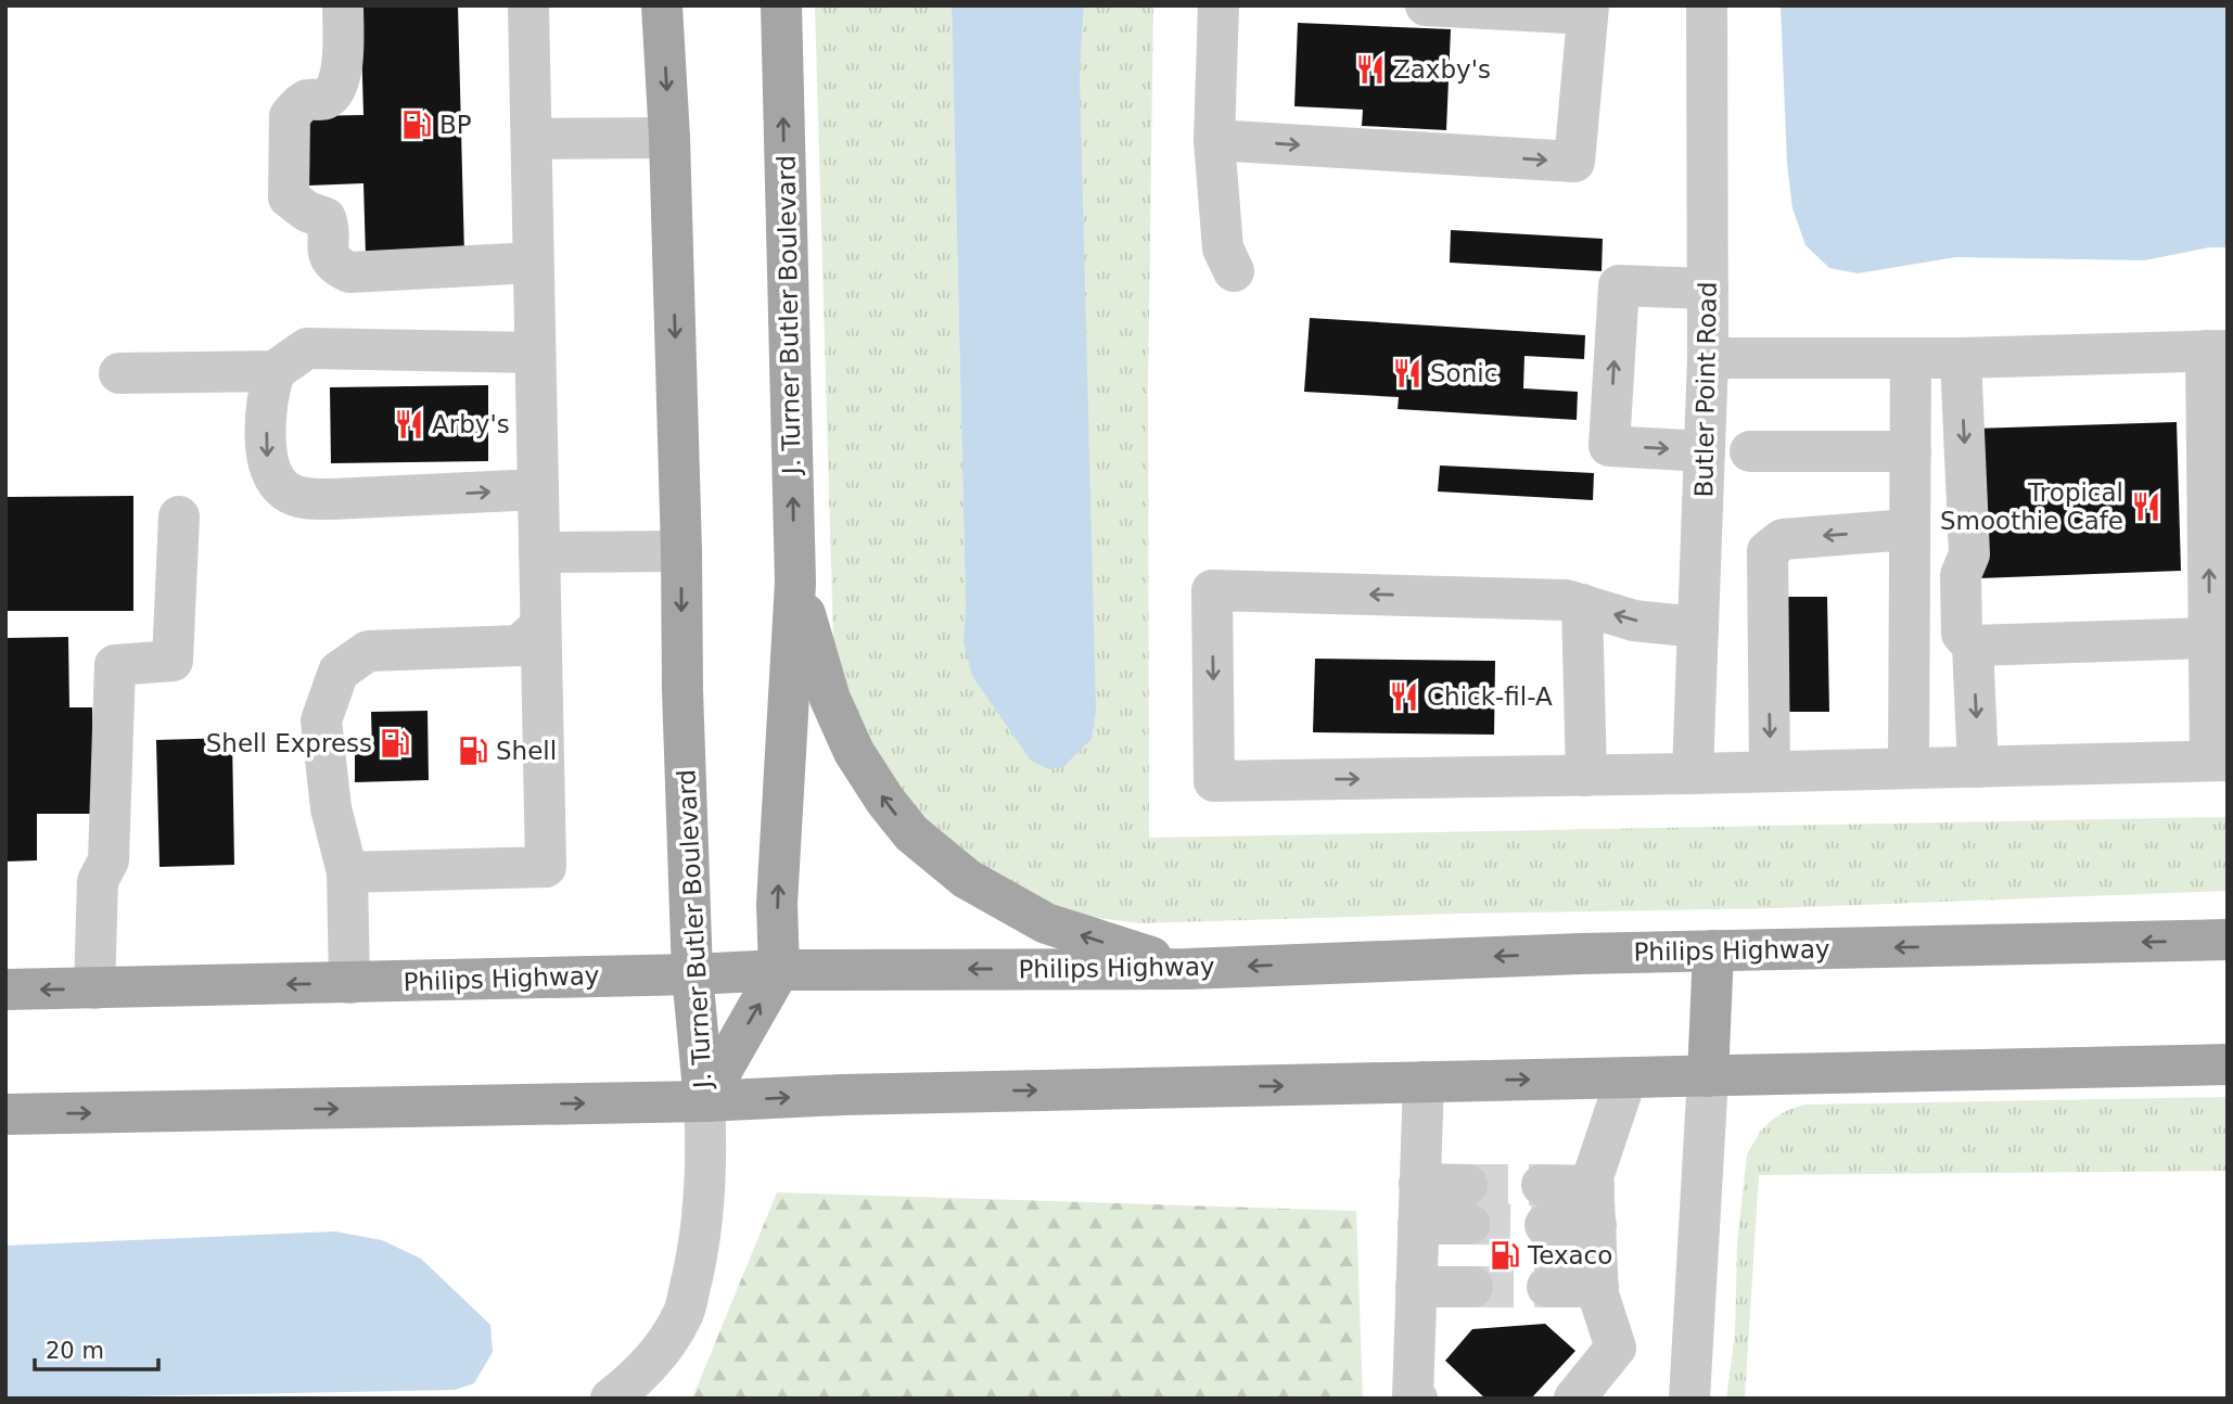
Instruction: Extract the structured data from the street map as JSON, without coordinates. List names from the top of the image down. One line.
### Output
{"streets":{"main road":["J. Turner Butler Boulevard","Philips Highway"],"lane":["Butler Point Road"]},"crossings":[["J. Turner Butler Boulevard","Philips Highway"]],"places":{"restaurant":["Zaxby's","Sonic","Arby's","Tropical Smoothie Cafe","Chick-fil-A"],"fuel station":["BP","Shell Express","Shell","Texaco"]},"scale_bar":"20 m"}
